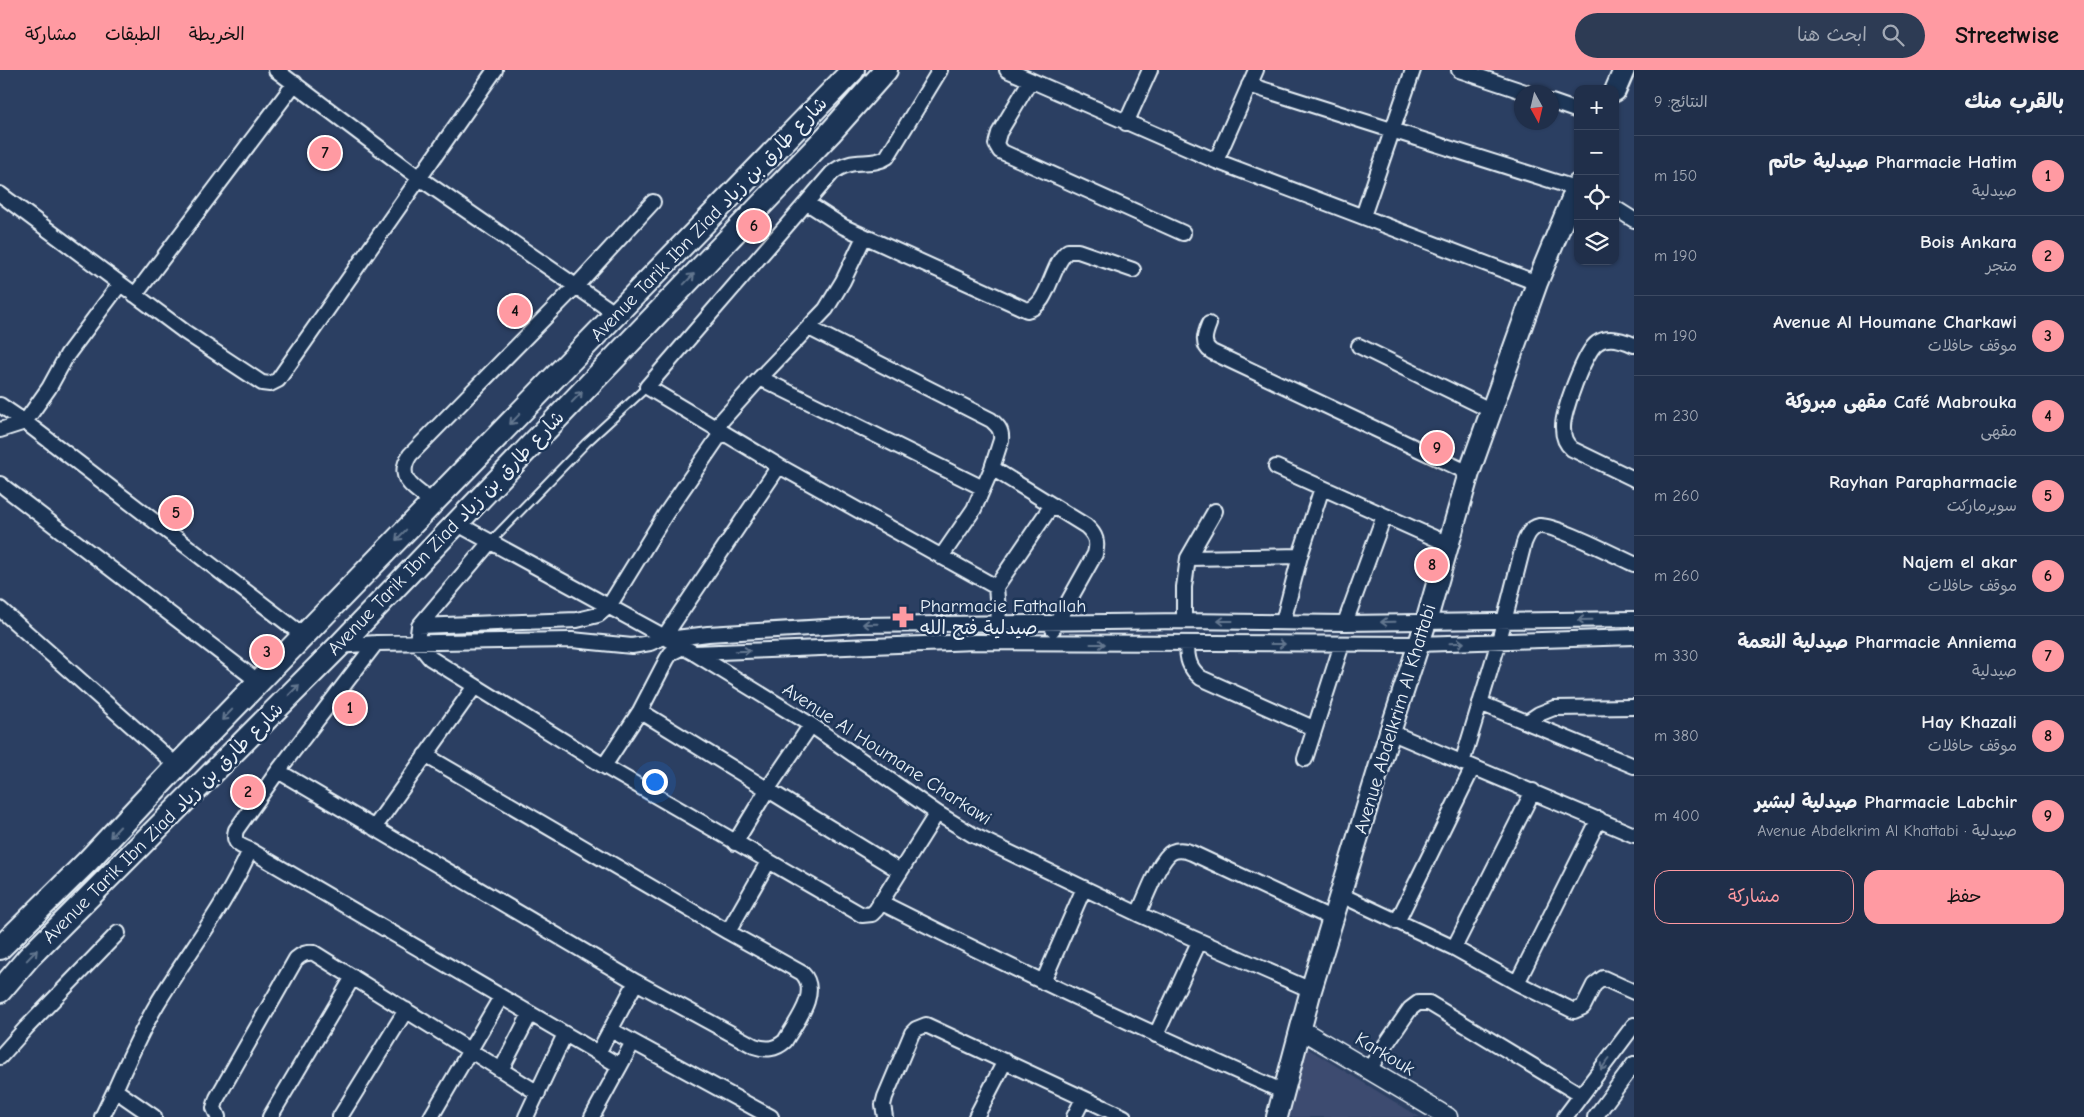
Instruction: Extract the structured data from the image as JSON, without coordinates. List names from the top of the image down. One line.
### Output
{"streets":{"main road":["Avenue Tarik Ibn Ziad شارع طارق بن زياد","Avenue Abdelkrim Al Khattabi"],"street":["Avenue Al Houmane Charkawi","Karkouk"]},"crossings":[["Avenue Tarik Ibn Ziad شارع طارق بن زياد","Avenue Al Houmane Charkawi"],["Avenue Abdelkrim Al Khattabi","Avenue Al Houmane Charkawi"],["Avenue Abdelkrim Al Khattabi","Karkouk"]],"places":{"pharmacy":["Pharmacie Fathallah صيدلية فتح الله"]},"north":"bottom","page":{"header":"Streetwise","search":"ابحث هنا","nav":["الخريطة","الطبقات","مشاركة"],"heading":["بالقرب منك","النتائج: 9"],"map_buttons":["+","−"],"list":[{"mark":"1","name":"Pharmacie Hatim صيدلية حاتم","note":"صيدلية","value":"150 m"},{"mark":"2","name":"Bois Ankara","note":"متجر","value":"190 m"},{"mark":"3","name":"Avenue Al Houmane Charkawi","note":"موقف حافلات","value":"190 m"},{"mark":"4","name":"Café Mabrouka مقهى مبروكة","note":"مقهى","value":"230 m"},{"mark":"5","name":"Rayhan Parapharmacie","note":"سوبرماركت","value":"260 m"},{"mark":"6","name":"Najem el akar","note":"موقف حافلات","value":"260 m"},{"mark":"7","name":"Pharmacie Anniema صيدلية النعمة","note":"صيدلية","value":"330 m"},{"mark":"8","name":"Hay Khazali","note":"موقف حافلات","value":"380 m"},{"mark":"9","name":"Pharmacie Labchir صيدلية لبشير","note":"صيدلية · Avenue Abdelkrim Al Khattabi","value":"400 m"}],"pins":["7","6","4","9","5","8","3","1","2"],"buttons":["حفظ","مشاركة"]}}
